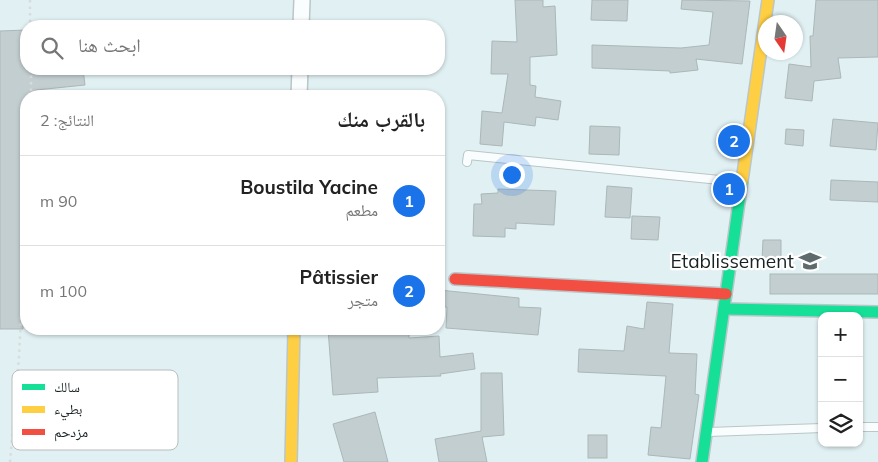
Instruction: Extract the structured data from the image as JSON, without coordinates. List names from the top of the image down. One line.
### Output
{"places":{"school or university":["Etablissement"]},"legend":["سالك","بطيء","مزدحم"],"north":"bottom","page":{"search":"ابحث هنا","heading":["بالقرب منك","النتائج: 2"],"pins":["2","1"],"list":[{"mark":"1","name":"Boustila Yacine","note":"مطعم","value":"90 m"},{"mark":"2","name":"Pâtissier","note":"متجر","value":"100 m"}],"map_buttons":["+","−"]}}
